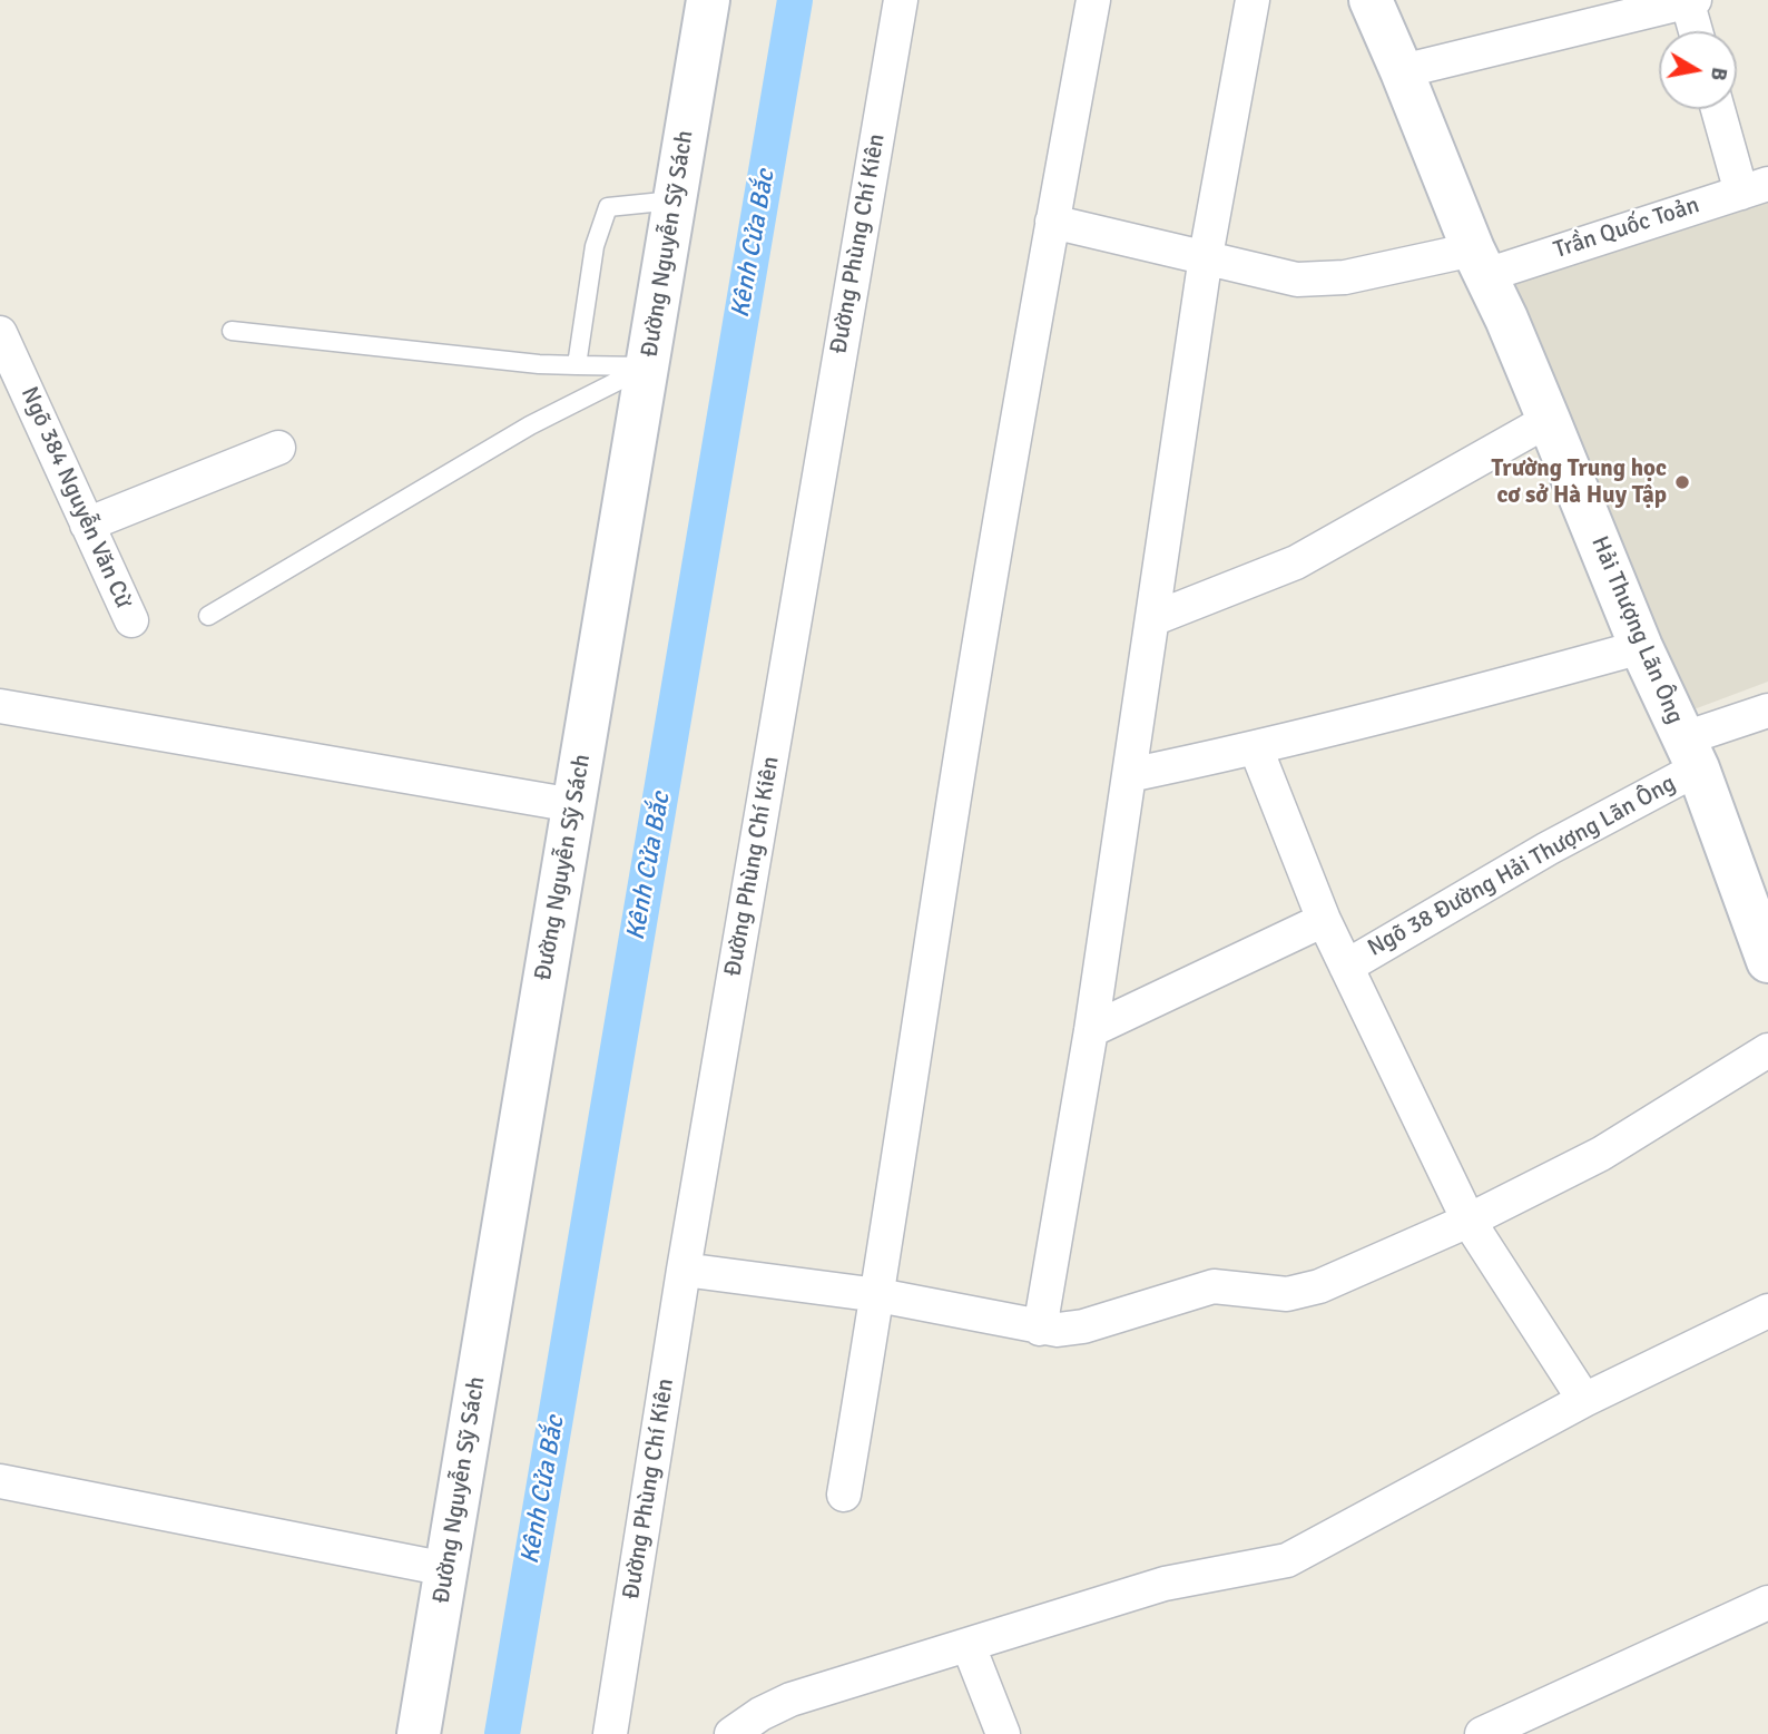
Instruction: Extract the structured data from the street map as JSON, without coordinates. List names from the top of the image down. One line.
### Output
{"streets":{"main road":["Đường Nguyễn Sỹ Sách","Hải Thượng Lãn Ông"],"street":["Trần Quốc Toản","Đường Phùng Chí Kiên","Ngõ 384 Nguyễn Văn Cừ","Ngõ 38 Đường Hải Thượng Lãn Ông"]},"crossings":[["Trần Quốc Toản","Hải Thượng Lãn Ông"],["Hải Thượng Lãn Ông","Ngõ 38 Đường Hải Thượng Lãn Ông"]],"water":["Kênh Cửa Bắc"],"places":["Trường Trung học cơ sở Hà Huy Tập"],"north":"right"}
